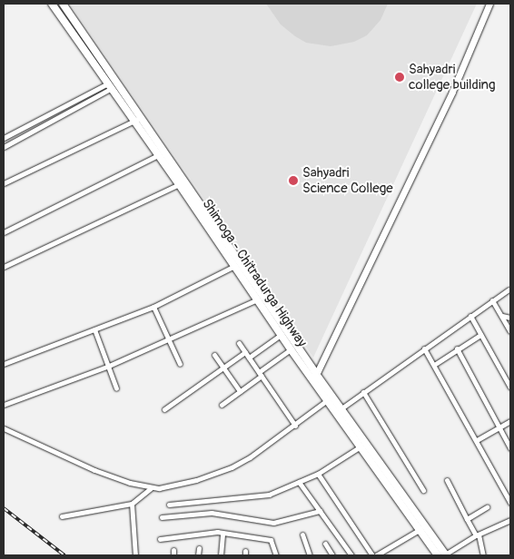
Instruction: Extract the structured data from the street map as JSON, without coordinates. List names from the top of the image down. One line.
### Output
{"streets":{"main road":["Shimoga - Chitradurga Highway"]},"places":["Sahyadri college building","Sahyadri Science College"]}
